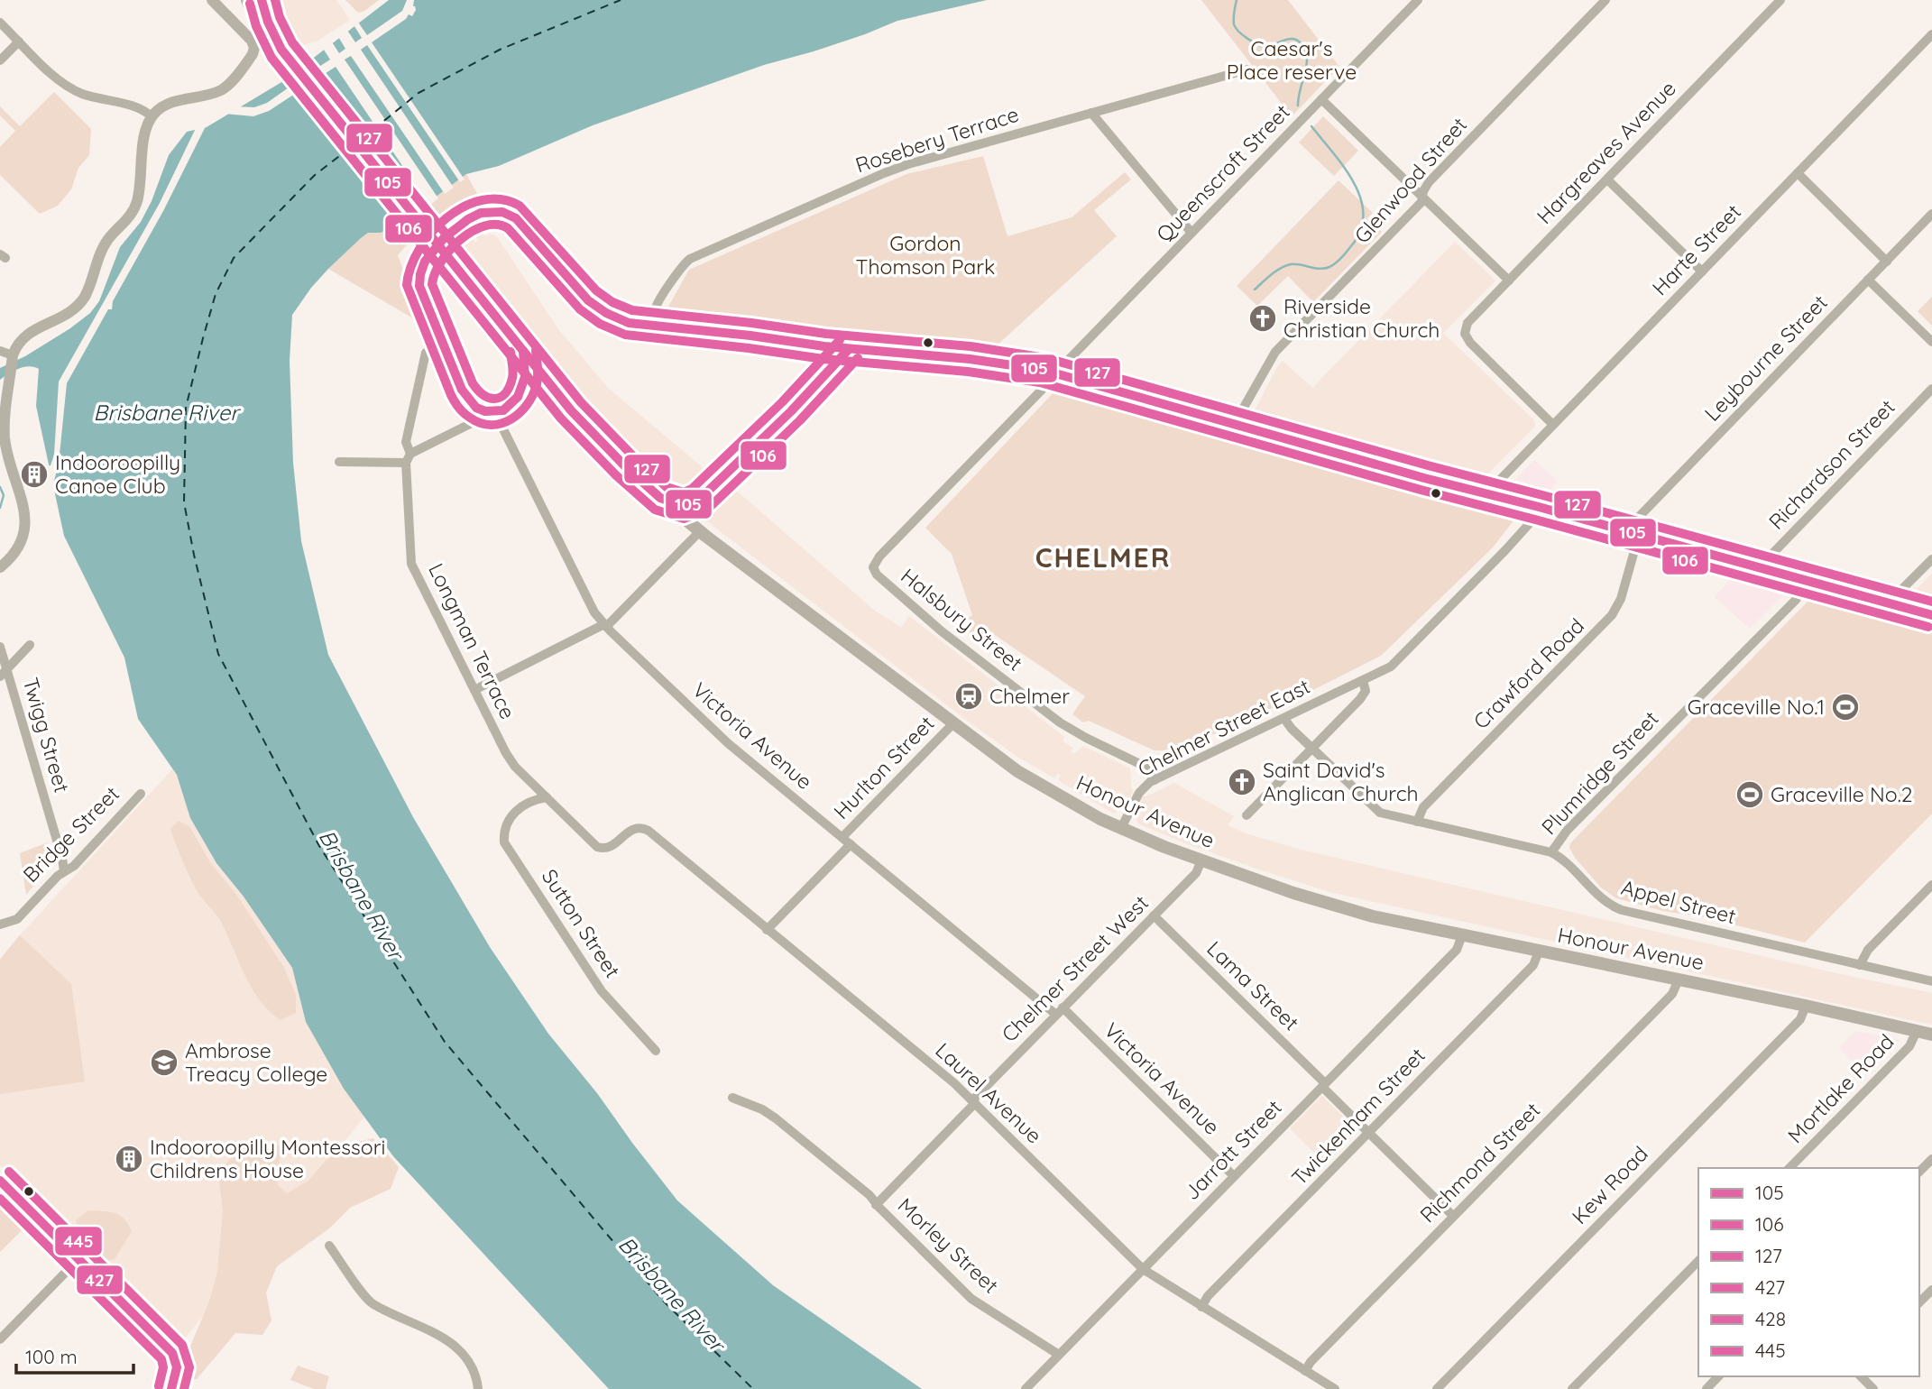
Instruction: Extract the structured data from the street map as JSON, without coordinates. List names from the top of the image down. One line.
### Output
{"streets":{"main road":["Honour Avenue"],"street":["Rosebery Terrace","Hargreaves Avenue","Queenscroft Street","Glenwood Street","Harte Street","Leybourne Street","Richardson Street","Halsbury Street","Longman Terrace","Crawford Road","Chelmer Street East","Twigg Street","Victoria Avenue","Hurlton Street","Plumridge Street","Bridge Street","Appel Street","Sutton Street","Chelmer Street West","Lama Street","Mortlake Road","Laurel Avenue","Twickenham Street","Jarrott Street","Richmond Street","Kew Road","Morley Street"]},"crossings":[["Hargreaves Avenue","Harte Street"],["Queenscroft Street","Halsbury Street"],["Leybourne Street","Crawford Road"],["Halsbury Street","Chelmer Street East"],["Longman Terrace","Sutton Street"],["Longman Terrace","Laurel Avenue"],["Crawford Road","Appel Street"],["Chelmer Street East","Honour Avenue"],["Chelmer Street East","Appel Street"],["Twigg Street","Bridge Street"],["Victoria Avenue","Hurlton Street"],["Victoria Avenue","Chelmer Street West"],["Victoria Avenue","Jarrott Street"],["Hurlton Street","Honour Avenue"],["Hurlton Street","Laurel Avenue"],["Plumridge Street","Appel Street"],["Honour Avenue","Chelmer Street West"],["Honour Avenue","Mortlake Road"],["Honour Avenue","Twickenham Street"],["Honour Avenue","Jarrott Street"],["Honour Avenue","Richmond Street"],["Honour Avenue","Kew Road"],["Chelmer Street West","Lama Street"],["Chelmer Street West","Laurel Avenue"],["Chelmer Street West","Morley Street"],["Lama Street","Twickenham Street"],["Lama Street","Jarrott Street"],["Lama Street","Richmond Street"],["Laurel Avenue","Twickenham Street"],["Laurel Avenue","Jarrott Street"],["Laurel Avenue","Richmond Street"],["Jarrott Street","Morley Street"]],"districts":["CHELMER"],"water":["Brisbane River"],"parks":["Caesar's Place reserve","Gordon Thomson Park"],"places":{"church":["Riverside Christian Church","Saint David's Anglican Church"],"building":["Indooroopilly Canoe Club","Indooroopilly Montessori Childrens House"],"station":["Chelmer"],"sports":["Graceville No.1","Graceville No.2"],"school or university":["Ambrose Treacy College"]},"lines":["transit line 105","transit line 127","transit line 106","transit line 445","transit line 427","transit line 428"],"legend":["105","106","127","427","428","445"],"scale_bar":"100 m"}
